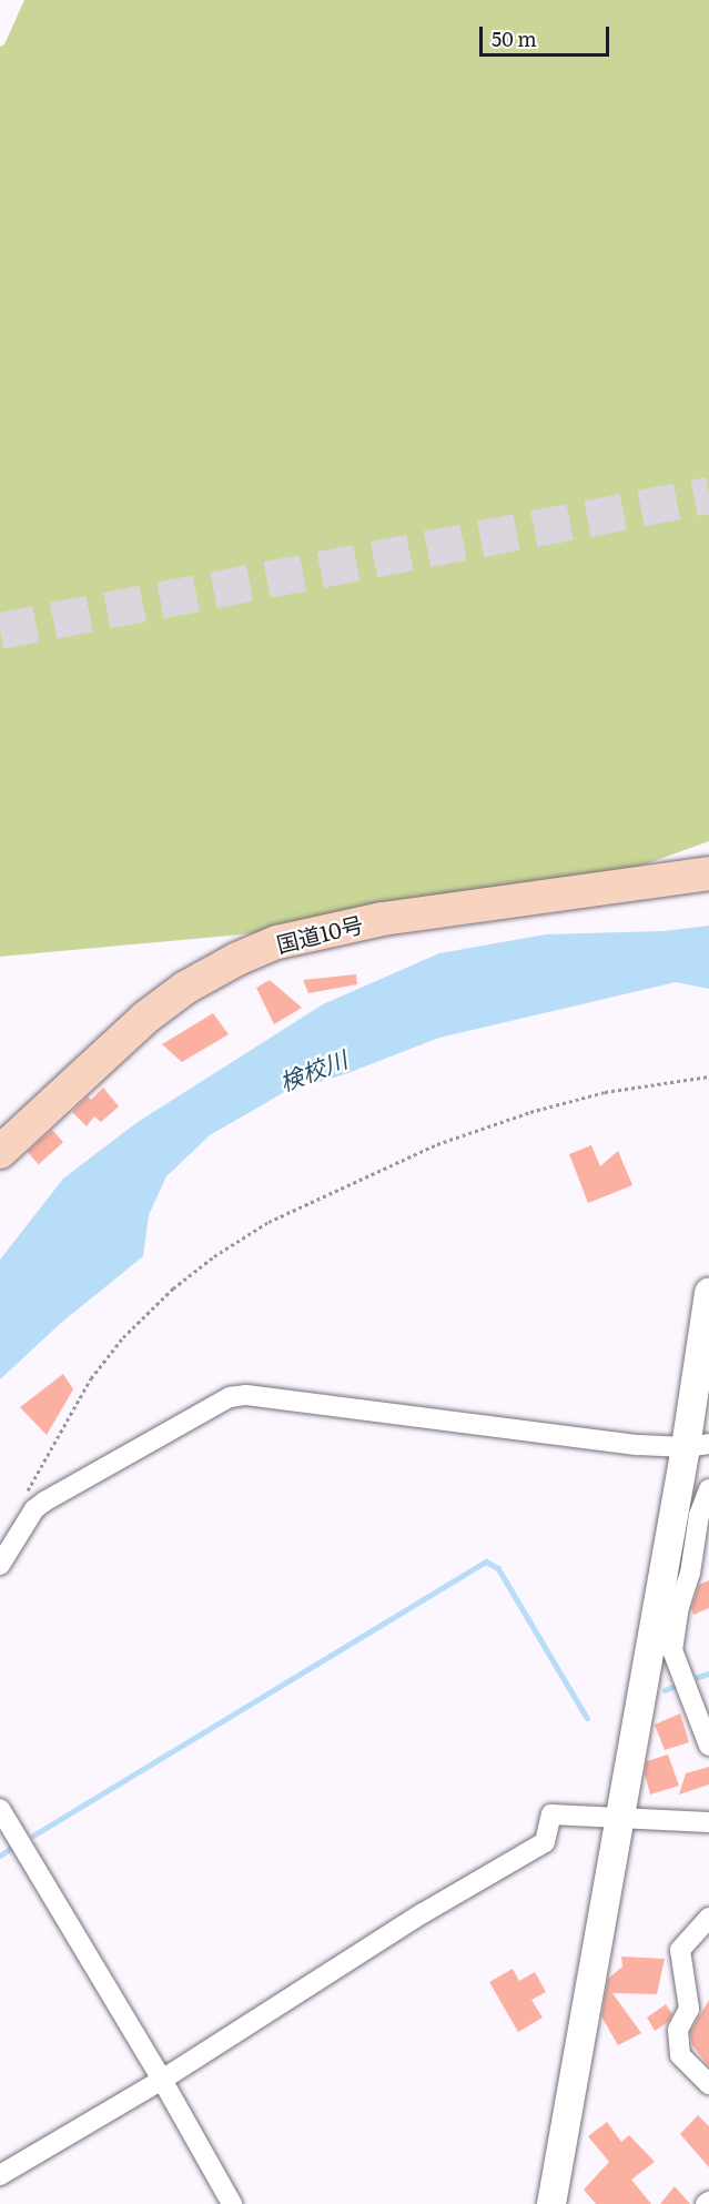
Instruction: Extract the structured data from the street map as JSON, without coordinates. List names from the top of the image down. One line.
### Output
{"streets":{"highway":["国道10号"]},"water":["検校川"],"scale_bar":"50 m"}
